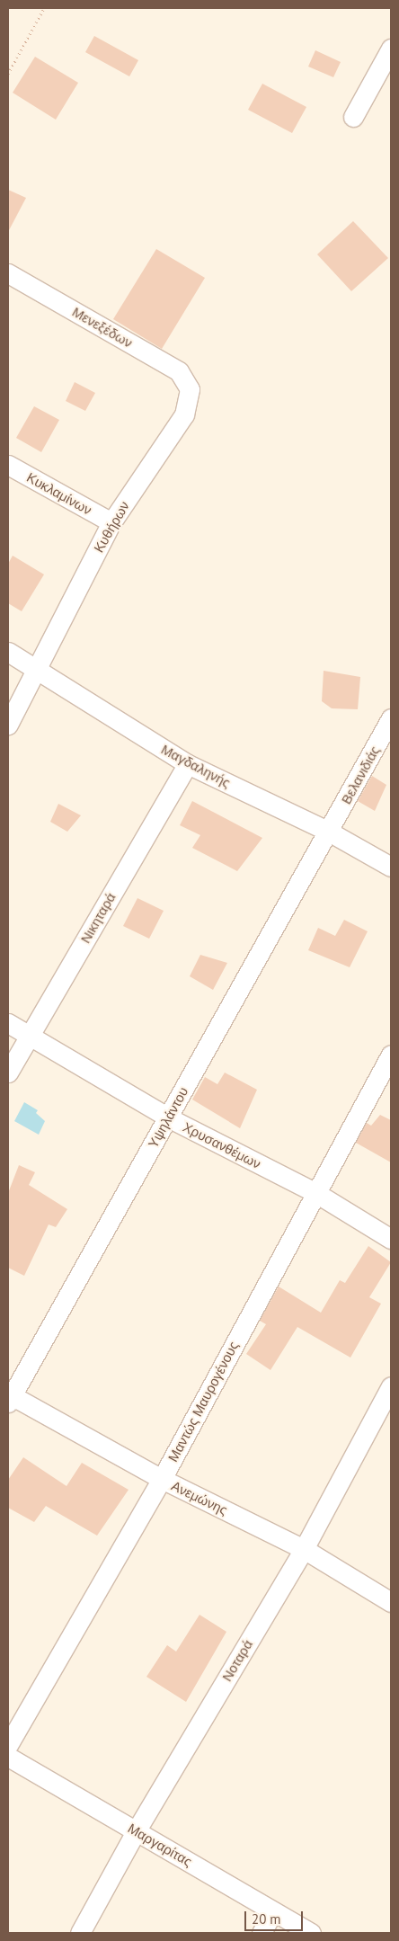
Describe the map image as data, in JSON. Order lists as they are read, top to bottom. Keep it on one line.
{"streets":{"street":["Μενεξέδων","Κυκλαμίνων","Κυθήρων","Μαγδαληνής","Βελανιδιάς","Νικηταρά","Υψηλάντου","Χρυσανθέμων","Μαντώς Μαυρογένους","Ανεμώνης","Νοταρά","Μαργαρίτας"]},"crossings":[["Μενεξέδων","Κυθήρων"],["Κυκλαμίνων","Κυθήρων"],["Κυθήρων","Μαγδαληνής"],["Μαγδαληνής","Βελανιδιάς"],["Μαγδαληνής","Νικηταρά"],["Μαγδαληνής","Υψηλάντου"],["Βελανιδιάς","Υψηλάντου"],["Νικηταρά","Χρυσανθέμων"],["Υψηλάντου","Χρυσανθέμων"],["Υψηλάντου","Ανεμώνης"],["Χρυσανθέμων","Μαντώς Μαυρογένους"],["Μαντώς Μαυρογένους","Ανεμώνης"],["Ανεμώνης","Νοταρά"],["Νοταρά","Μαργαρίτας"]],"scale_bar":"20 m"}
